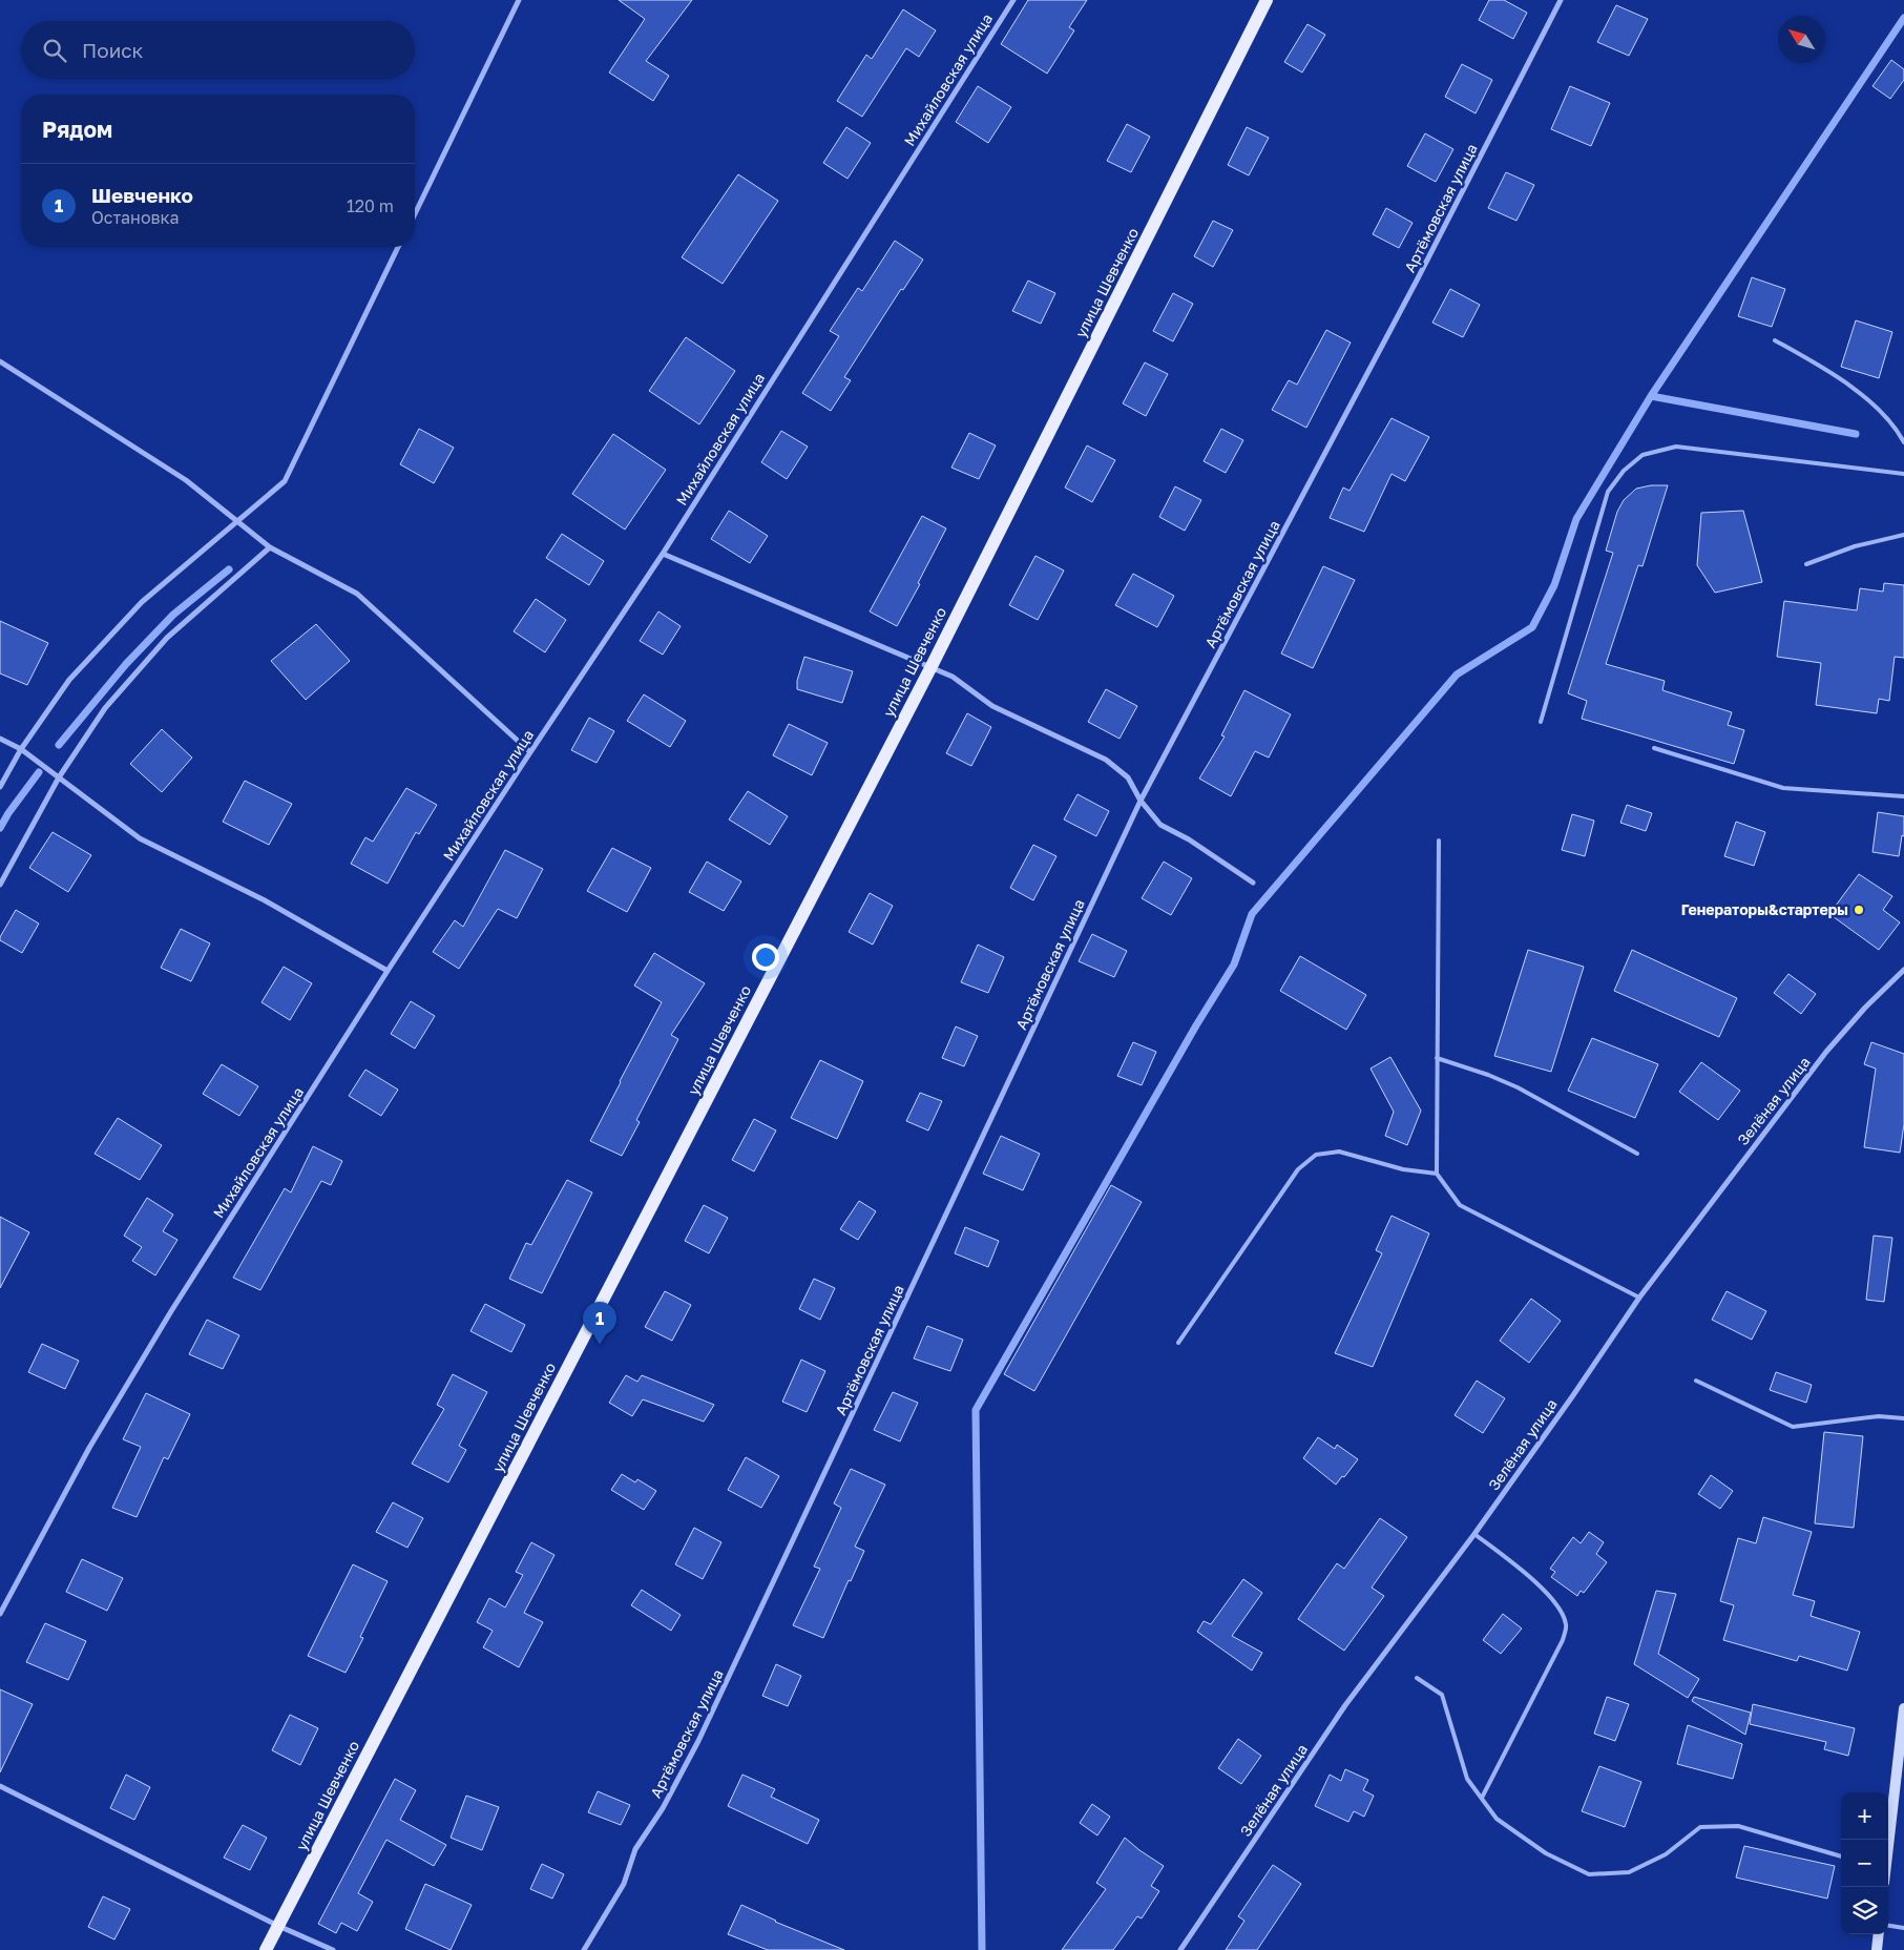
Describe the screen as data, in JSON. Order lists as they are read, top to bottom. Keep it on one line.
{"streets":{"main road":["улица Шевченко"],"street":["Михайловская улица","Артёмовская улица","Зелёная улица"]},"places":["Генераторы&стартеры"],"north":"top left","page":{"search":"Поиск","heading":"Рядом","list":[{"mark":"1","name":"Шевченко","note":"Остановка","value":"120 m"}],"pins":"1","map_buttons":["+","−"]}}
